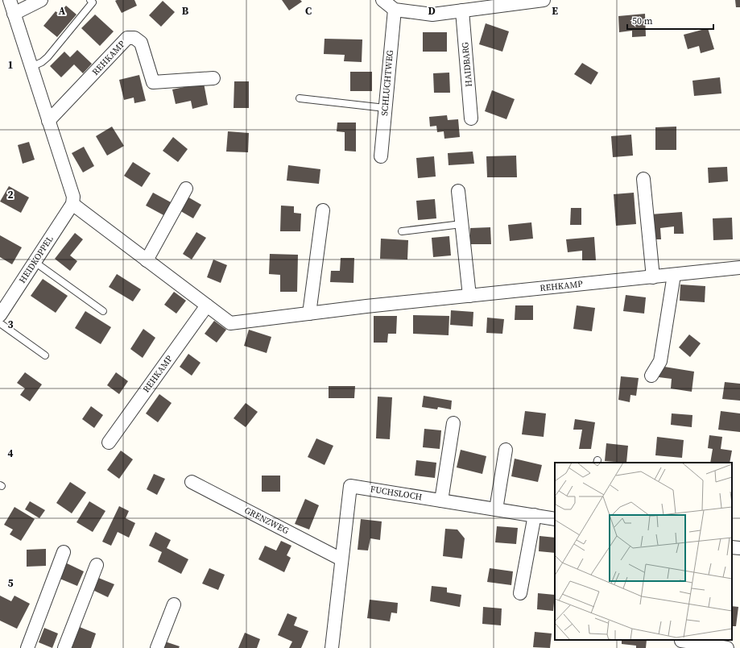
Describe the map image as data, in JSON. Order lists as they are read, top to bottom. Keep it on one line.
{"streets":{"street":["REHKAMP","HAIDBARG","SCHLUCHTWEG","HEIDKOPPEL","FUCHSLOCH","GRENZWEG"]},"crossings":[["REHKAMP","HEIDKOPPEL"],["FUCHSLOCH","GRENZWEG"]],"scale_bar":"50 m","grid":{"columns":["A","B","C","D","E"],"rows":["1","2","3","4","5"]}}
